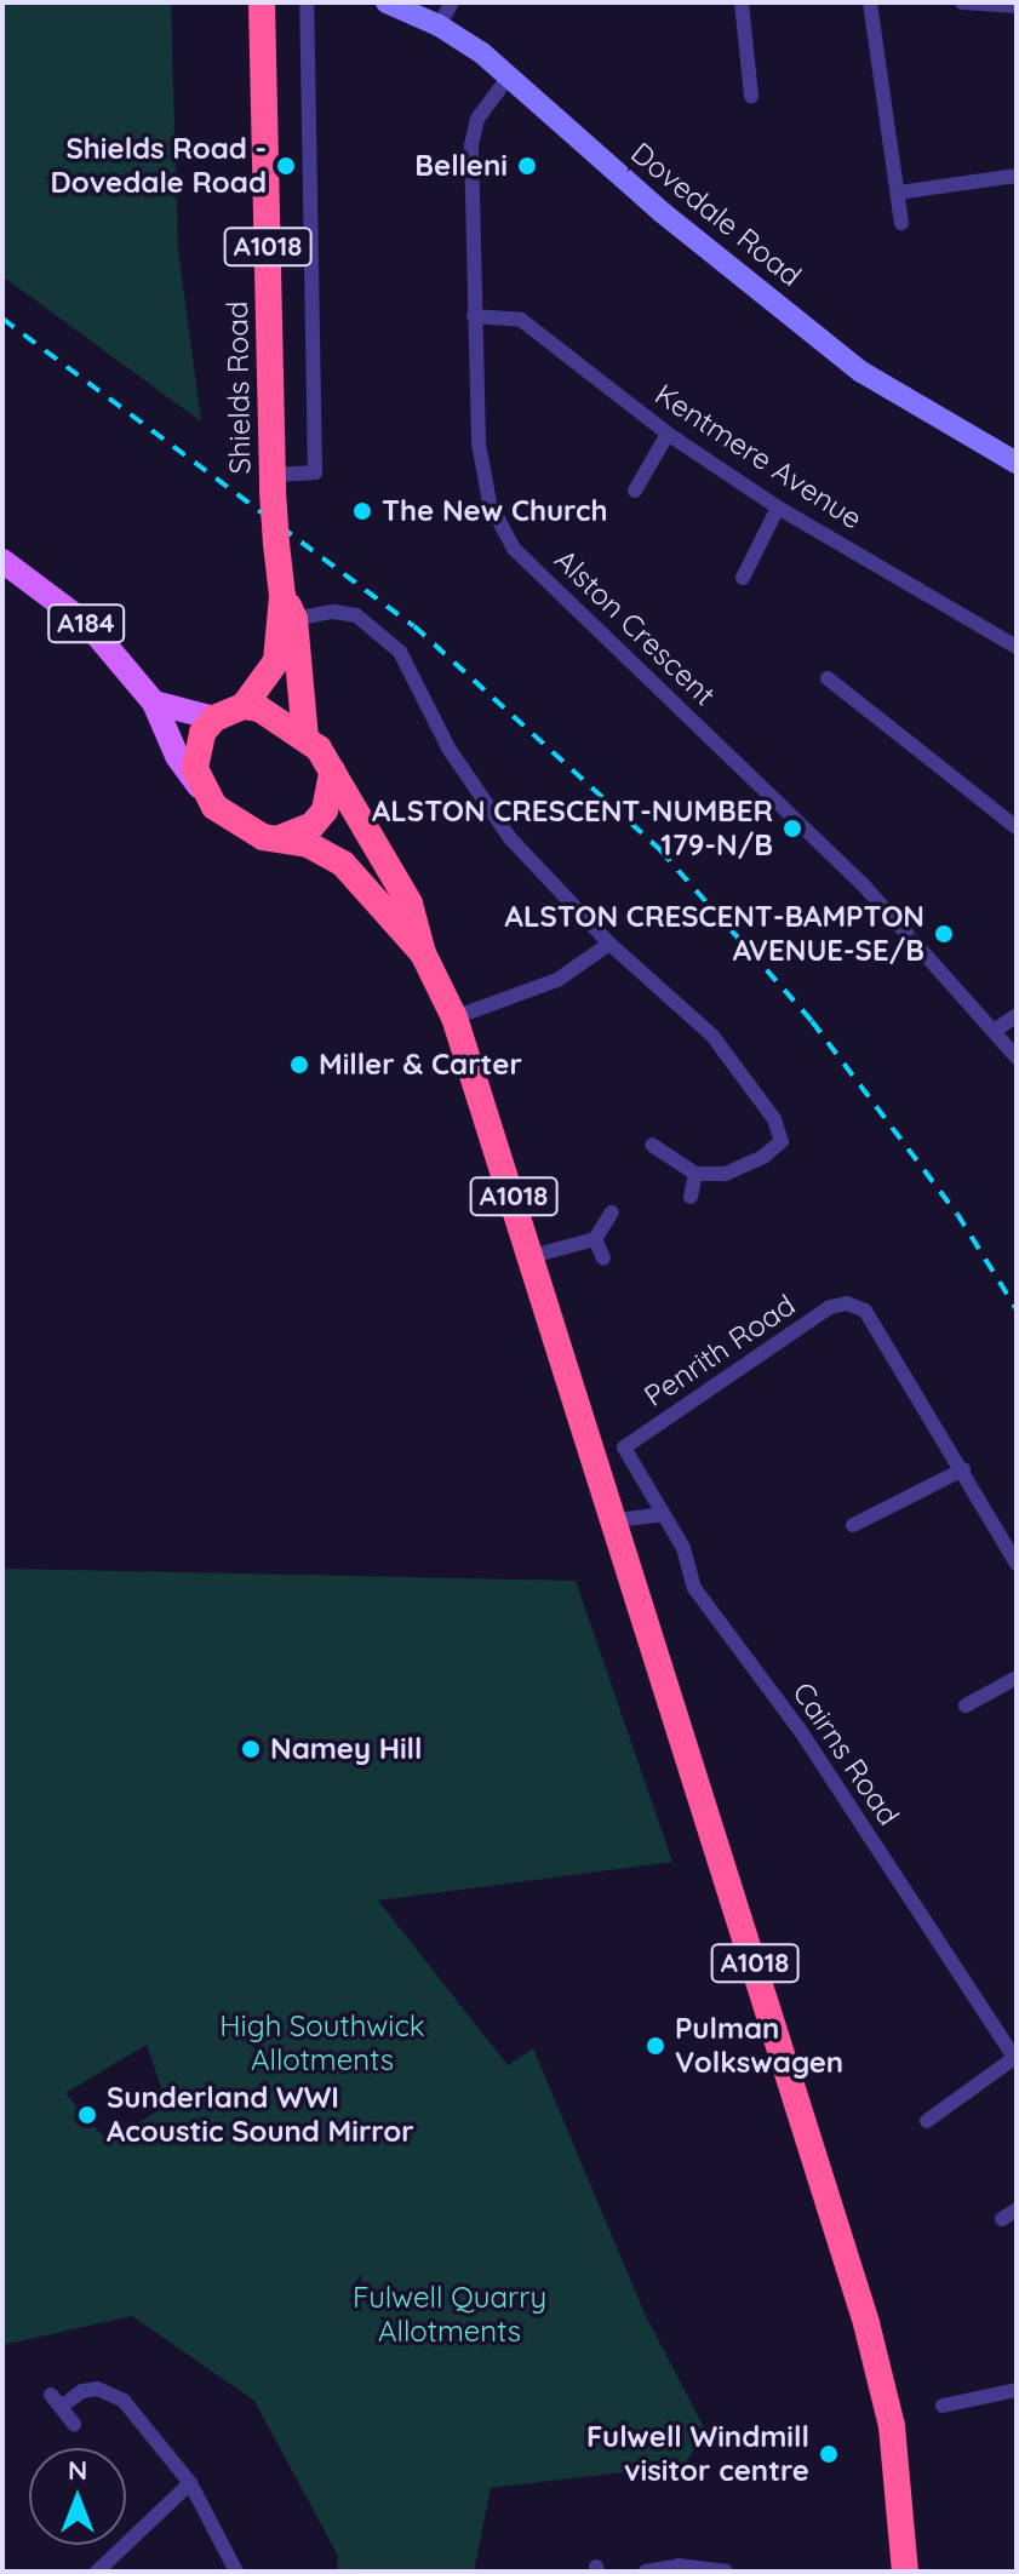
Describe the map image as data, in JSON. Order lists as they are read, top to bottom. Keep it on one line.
{"streets":{"highway":["A1018","Shields Road"],"main road":["A184"],"street":["Dovedale Road","Kentmere Avenue","Alston Crescent","Penrith Road","Cairns Road"]},"crossings":[["Dovedale Road","Alston Crescent"],["A1018","Shields Road"],["A1018","A184"],["Kentmere Avenue","Alston Crescent"],["Penrith Road","Cairns Road"]],"parks":["High Southwick Allotments","Fulwell Quarry Allotments"],"places":["Shields Road - Dovedale Road","Belleni","The New Church","ALSTON CRESCENT-NUMBER 179-N/B","ALSTON CRESCENT-BAMPTON AVENUE-SE/B","Miller & Carter","Namey Hill","Pulman Volkswagen","Sunderland WWI Acoustic Sound Mirror","Fulwell Windmill visitor centre"],"north":"top"}
